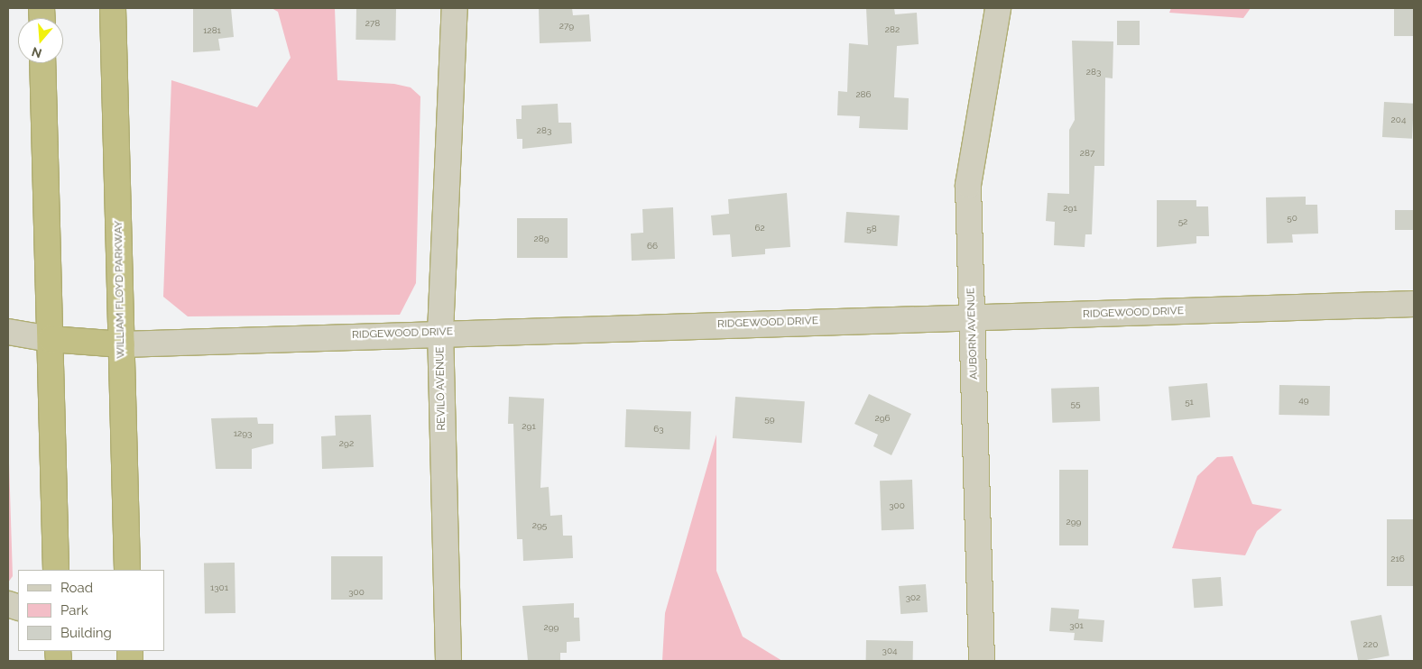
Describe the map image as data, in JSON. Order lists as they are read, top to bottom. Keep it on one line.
{"streets":{"highway":["WILLIAM FLOYD PARKWAY"],"street":["RIDGEWOOD DRIVE","AUBORN AVENUE","REVILO AVENUE"]},"crossings":[["WILLIAM FLOYD PARKWAY","RIDGEWOOD DRIVE"],["RIDGEWOOD DRIVE","AUBORN AVENUE"],["RIDGEWOOD DRIVE","REVILO AVENUE"]],"house_numbers":["278","279","282","1281","283","286","204","283","287","291","50","52","62","58","289","66","49","51","55","296","59","291","63","1293","292","300","299","295","216","1301","300","302","301","299","220","304"],"legend":["Road","Park","Building"],"north":"bottom"}
